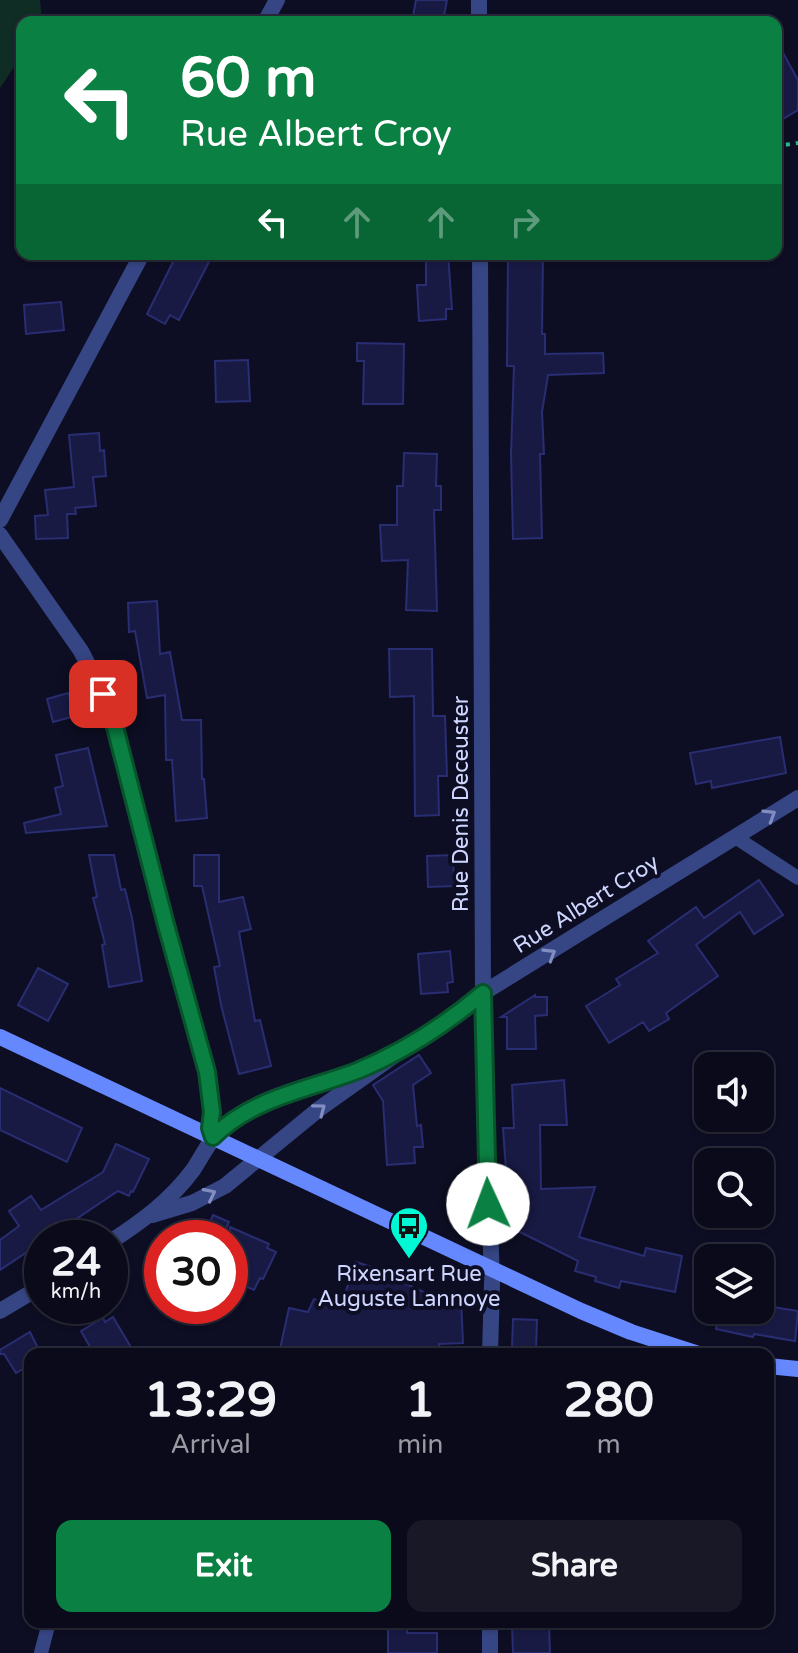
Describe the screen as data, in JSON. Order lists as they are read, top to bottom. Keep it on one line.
{"streets":{"street":["Rue Denis Deceuster","Rue Albert Croy"]},"crossings":[["Rue Denis Deceuster","Rue Albert Croy"]],"places":{"bus stop":["Rixensart Rue Auguste Lannoye"]},"page":{"turn":["60 m","Rue Albert Croy"],"speed":"24 km/h","limit":"30","eta":["13:29","Arrival","1","min","280","m"],"buttons":["Exit","Share"]}}
